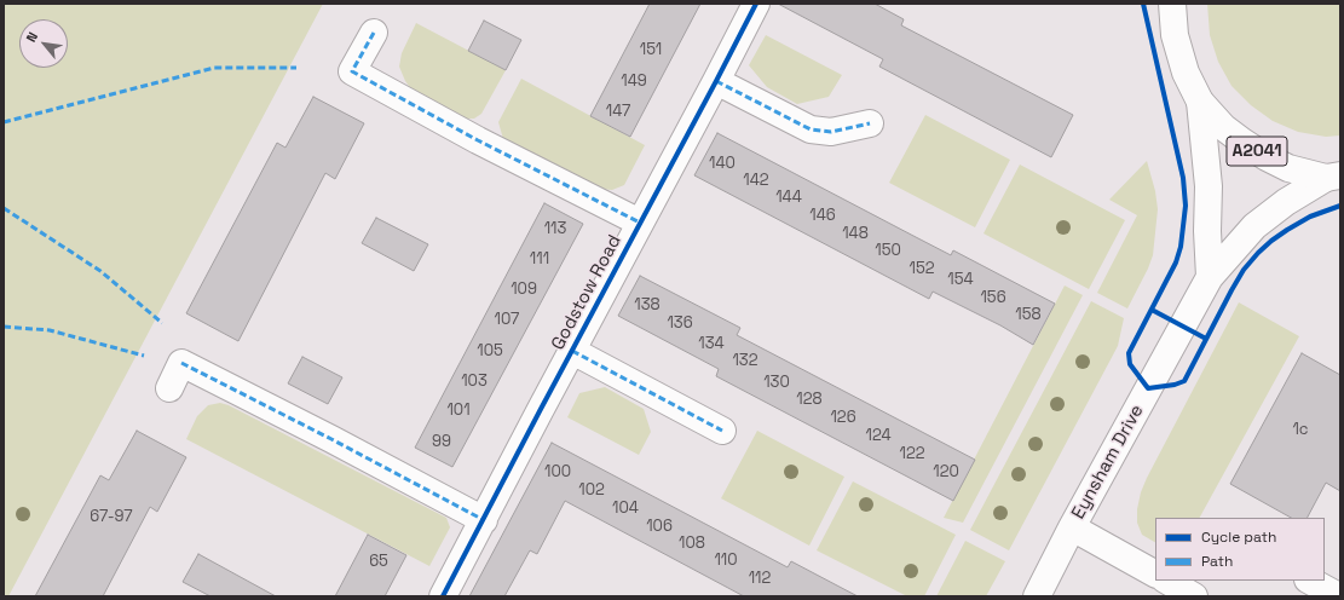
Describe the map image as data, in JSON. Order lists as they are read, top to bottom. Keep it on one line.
{"streets":{"street":["A2041","Godstow Road","Eynsham Drive"]},"crossings":[["A2041","Eynsham Drive"]],"house_numbers":["151","149","147","140","142","144","146","113","148","150","111","152","154","109","156","138","158","107","136","134","105","132","103","130","128","101","126","1c","124","99","122","100","120","102","104","67-97","106","108","110","65","112"],"legend":["Cycle path","Path"],"north":"top left"}
